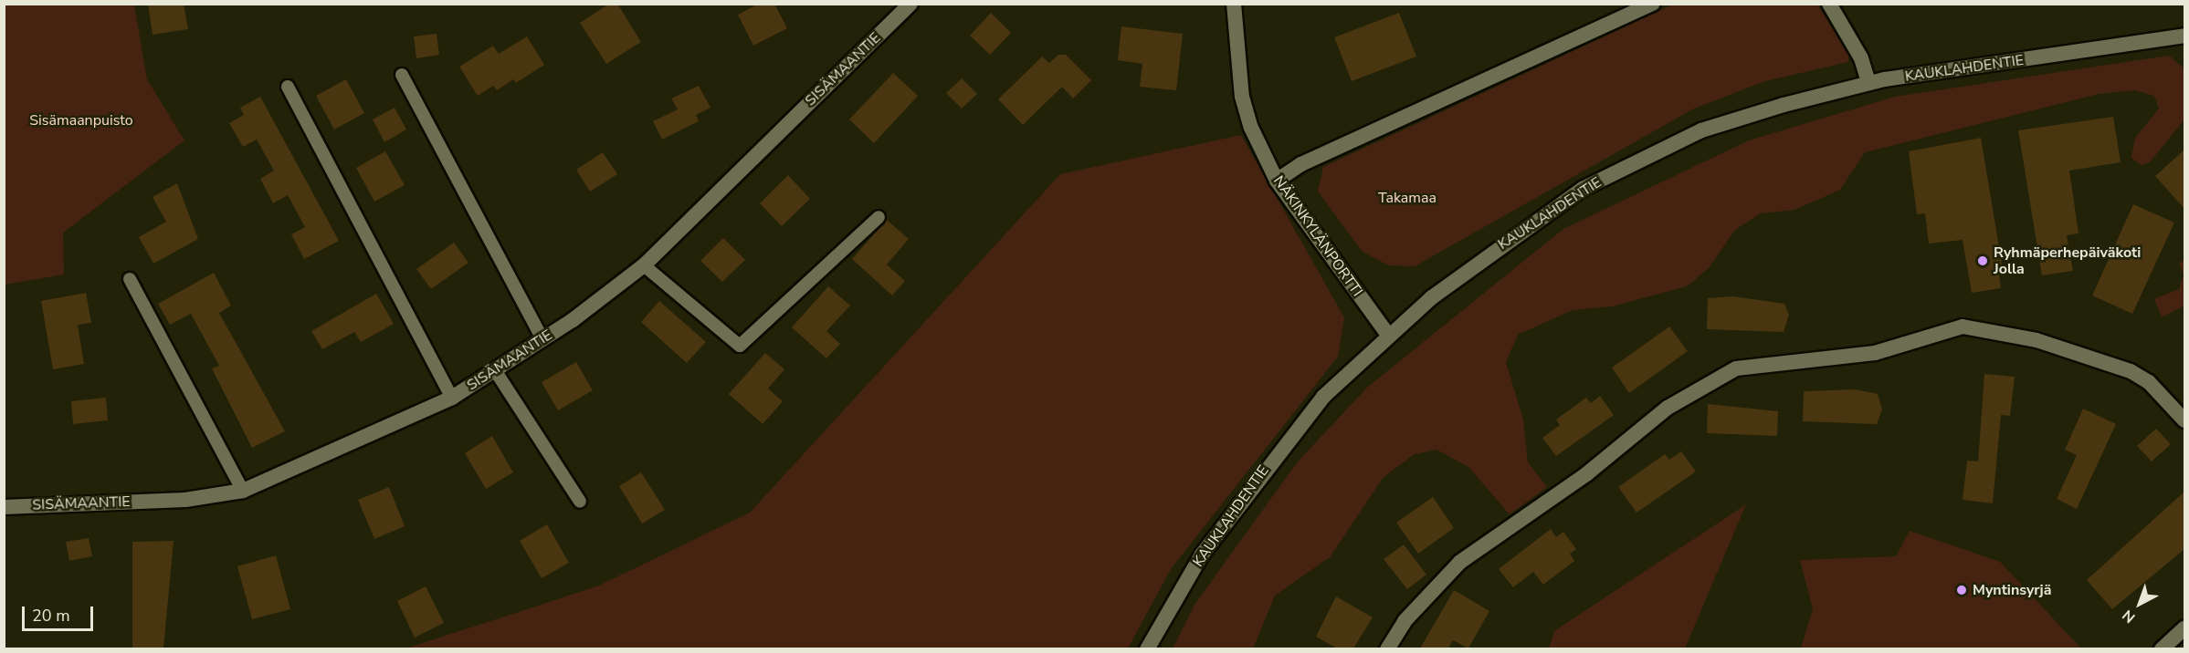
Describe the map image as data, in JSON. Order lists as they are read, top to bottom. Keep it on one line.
{"streets":{"street":["KAUKLAHDENTIE","SISÄMAANTIE","NÄKINKYLÄNPORTTI"]},"crossings":[["KAUKLAHDENTIE","NÄKINKYLÄNPORTTI"]],"parks":["Sisämaanpuisto","Takamaa"],"places":["Ryhmäperhepäiväkoti Jolla","Myntinsyrjä"],"scale_bar":"20 m","north":"bottom left"}
